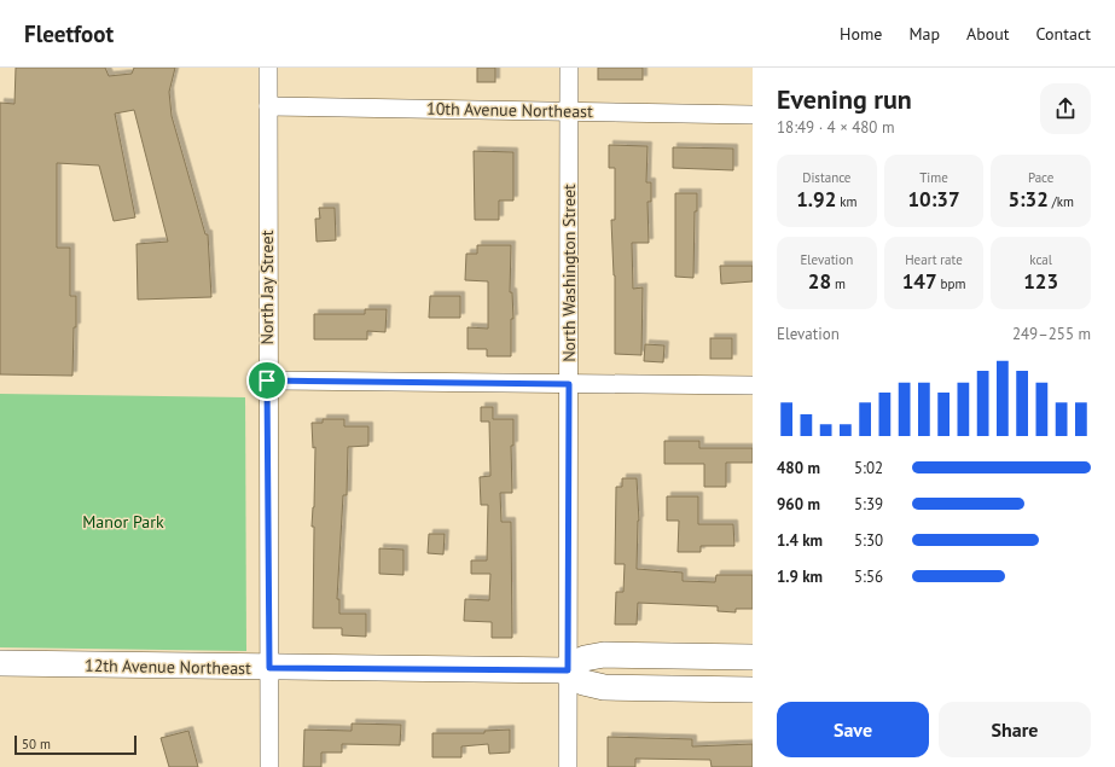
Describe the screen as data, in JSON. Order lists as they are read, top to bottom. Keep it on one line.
{"streets":{"street":["10th Avenue Northeast","North Washington Street","North Jay Street","12th Avenue Northeast"]},"crossings":[["10th Avenue Northeast","North Washington Street"],["10th Avenue Northeast","North Jay Street"],["North Washington Street","12th Avenue Northeast"],["North Jay Street","12th Avenue Northeast"]],"parks":["Manor Park"],"scale_bar":"50 m","page":{"header":"Fleetfoot","nav":["Home","Map","About","Contact"],"heading":["Evening run","18:49 · 4 × 480 m"],"stats":[["Distance","1.92 km"],["Time","10:37"],["Pace","5:32 /km"],["Elevation","28 m"],["Heart rate","147 bpm"],["kcal","123"]],"chart":["Elevation","249–255 m"],"list":[{"name":"480 m","note":"5:02"},{"name":"960 m","note":"5:39"},{"name":"1.4 km","note":"5:30"},{"name":"1.9 km","note":"5:56"}],"buttons":["Save","Share"],"scale":"50 m"}}
